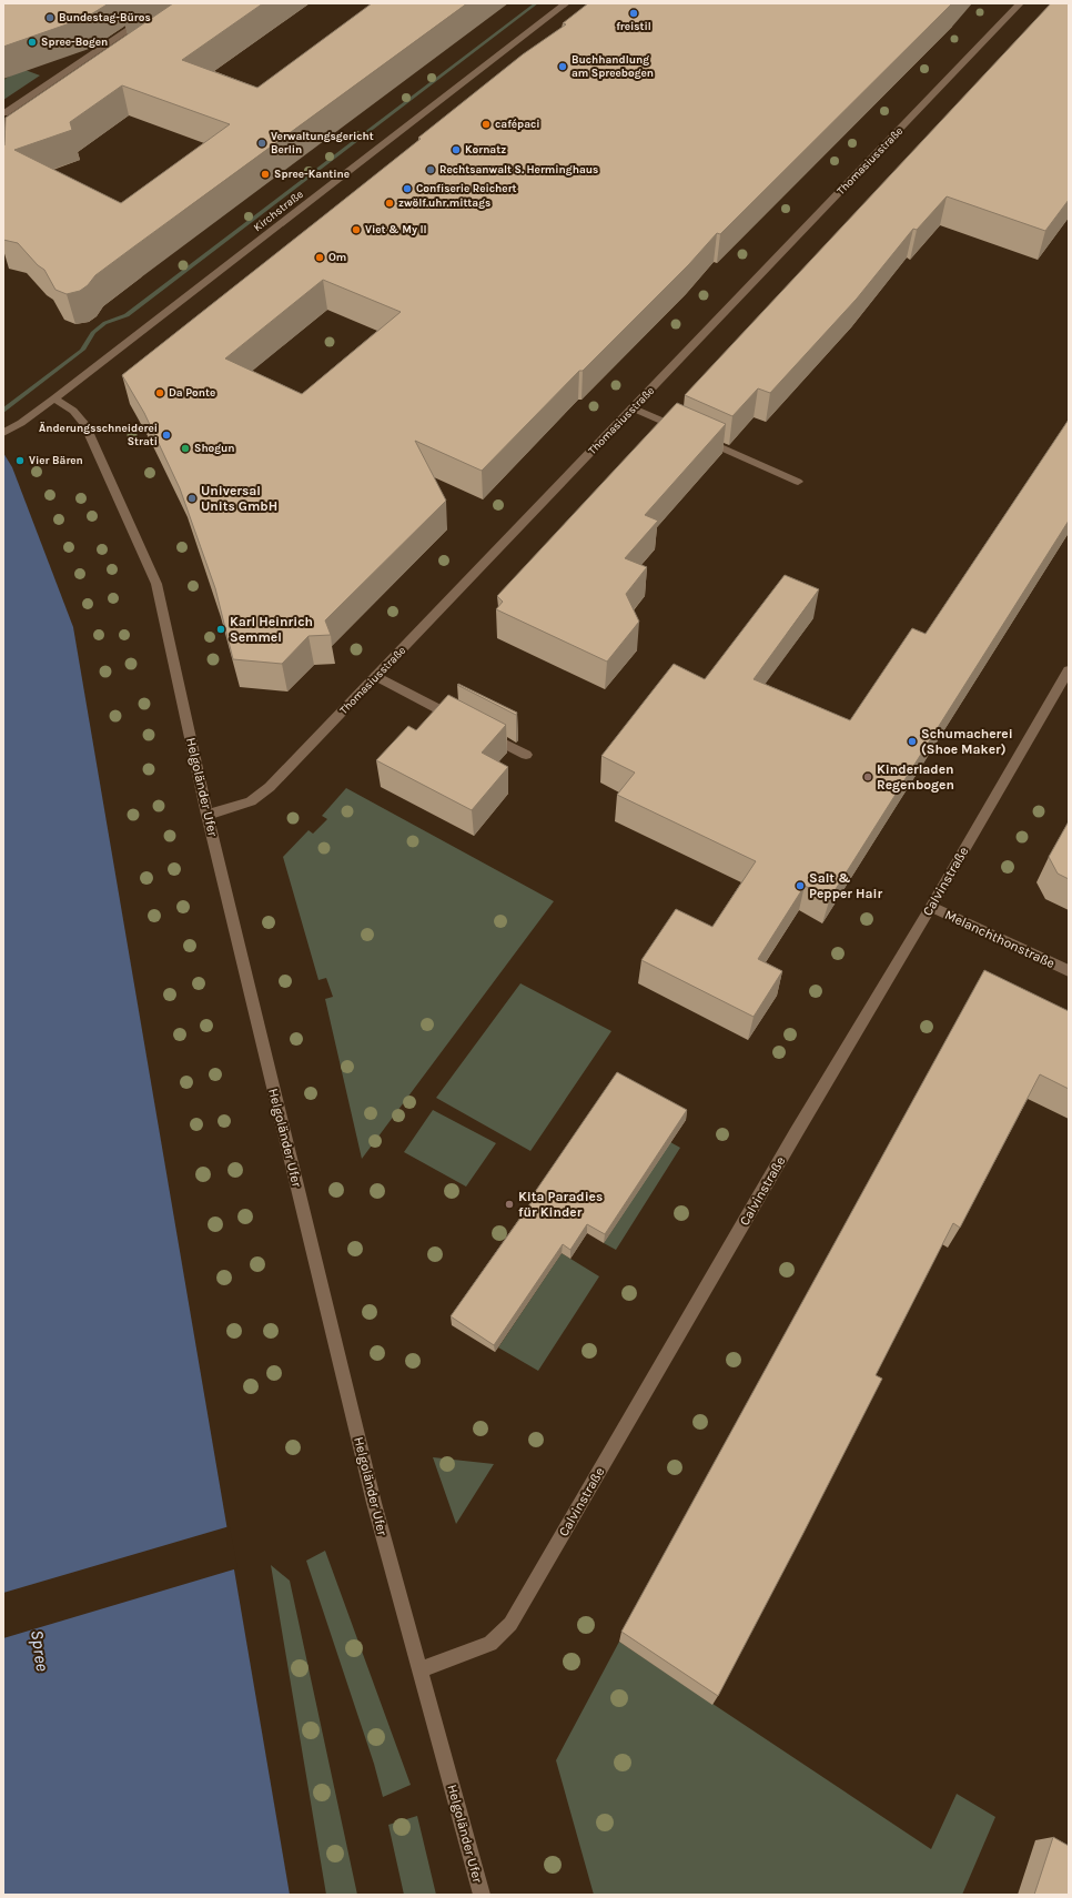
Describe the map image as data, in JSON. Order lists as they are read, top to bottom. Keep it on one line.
{"streets":{"street":["Thomasiusstraße","Kirchstraße","Helgoländer Ufer","Calvinstraße","Melanchthonstraße"]},"crossings":[["Thomasiusstraße","Helgoländer Ufer"],["Kirchstraße","Helgoländer Ufer"],["Helgoländer Ufer","Calvinstraße"],["Calvinstraße","Melanchthonstraße"]],"water":["Spree"],"places":["freistil","Bundestag-Büros","Spree-Bogen","Buchhandlung am Spreebogen","cafépaci","Verwaltungsgericht Berlin","Kornatz","Rechtsanwalt S. Herminghaus","Spree-Kantine","Confiserie Reichert","zwölf.uhr.mittags","Viet & My II","Om","Da Ponte","Änderungsschneiderei Strati","Shogun","Vier Bären","Universal Units GmbH","Karl Heinrich Semmel","Schumacherei (Shoe Maker)","Kinderladen Regenbogen","Salt & Pepper Hair","Kita Paradies für Kinder"]}
